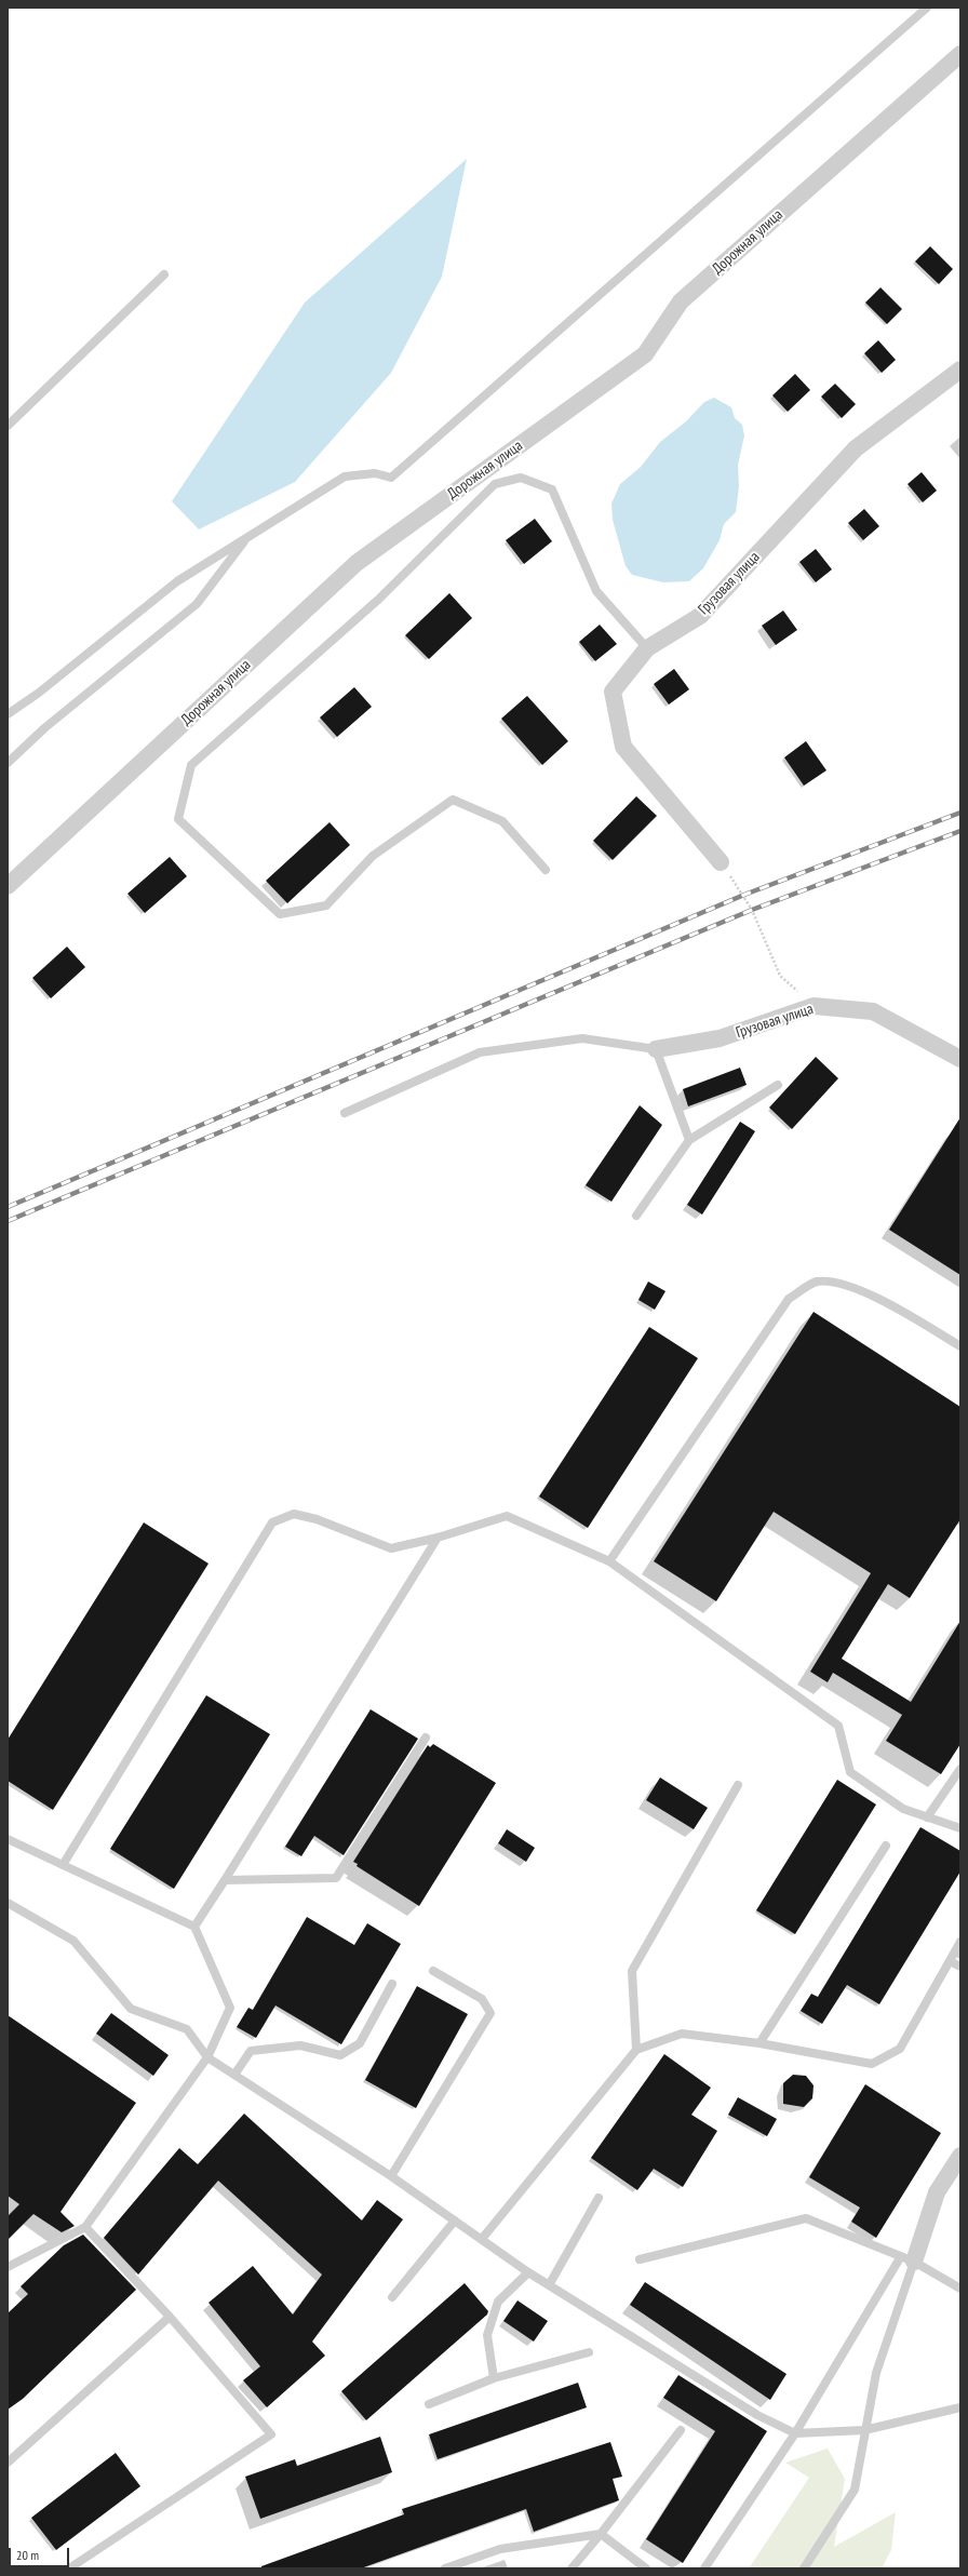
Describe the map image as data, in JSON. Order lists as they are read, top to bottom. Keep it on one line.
{"streets":{"street":["Дорожная улица","Грузовая улица"]},"scale_bar":"20 m"}
